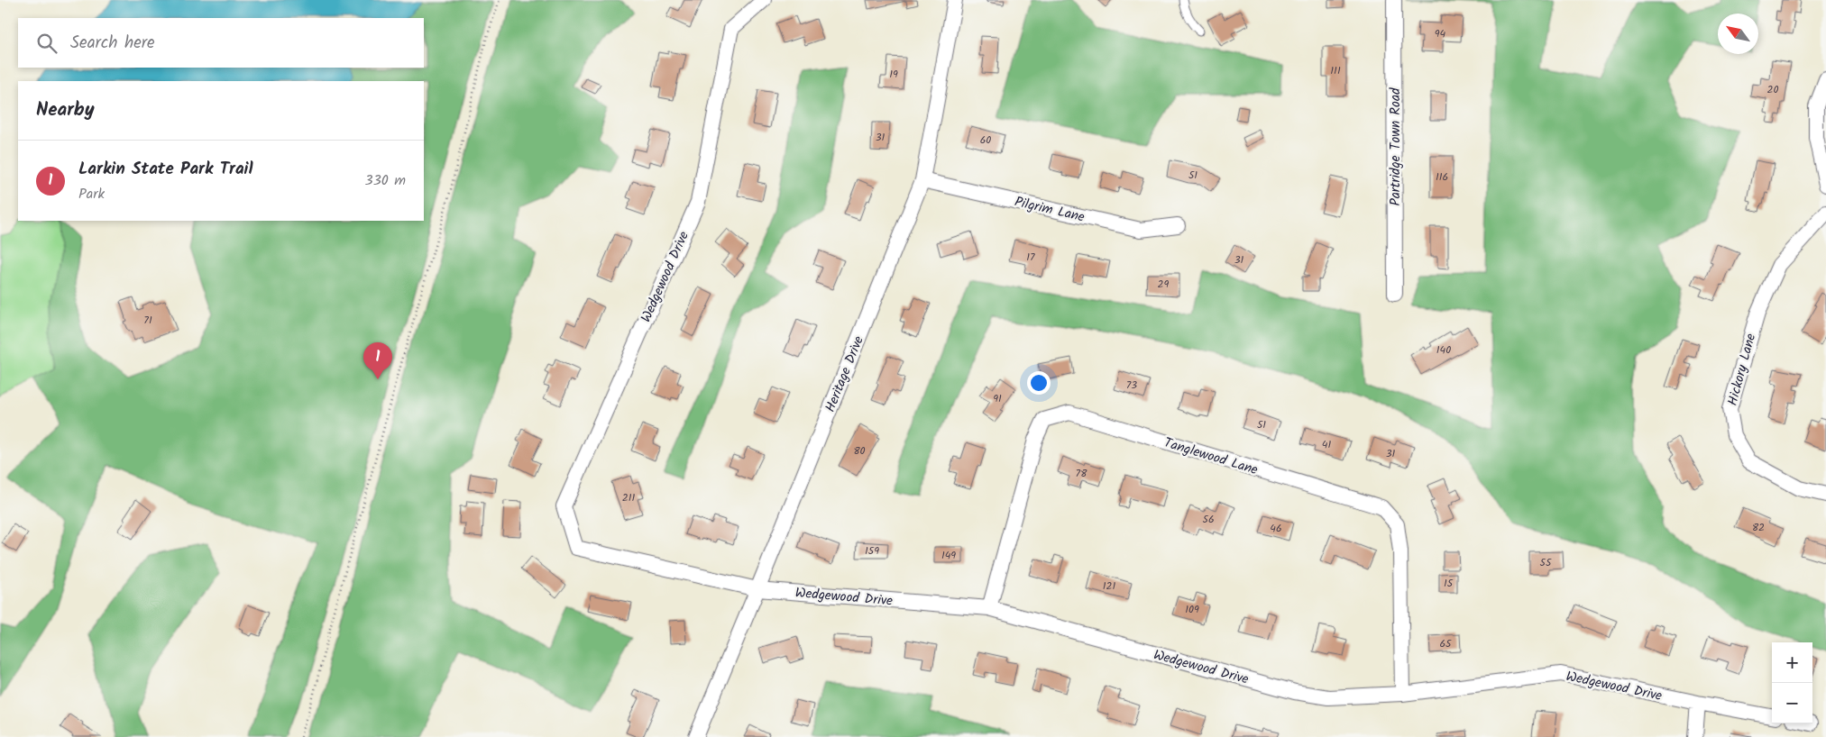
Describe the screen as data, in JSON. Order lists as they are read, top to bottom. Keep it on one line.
{"streets":{"street":["Partridge Town Road","Pilgrim Lane","Wedgewood Drive","Hickory Lane","Heritage Drive","Tanglewood Lane"]},"crossings":[["Pilgrim Lane","Heritage Drive"],["Wedgewood Drive","Heritage Drive"],["Wedgewood Drive","Tanglewood Lane"]],"house_numbers":["94","111","19","20","31","60","51","116","17","31","29","71","140","73","91","51","41","80","31","78","211","56","82","46","159","149","55","15","121","109","65"],"north":"top left","page":{"search":"Search here","heading":"Nearby","list":[{"mark":"1","name":"Larkin State Park Trail","note":"Park","value":"330 m"}],"pins":"1","map_buttons":["+","−"]}}
